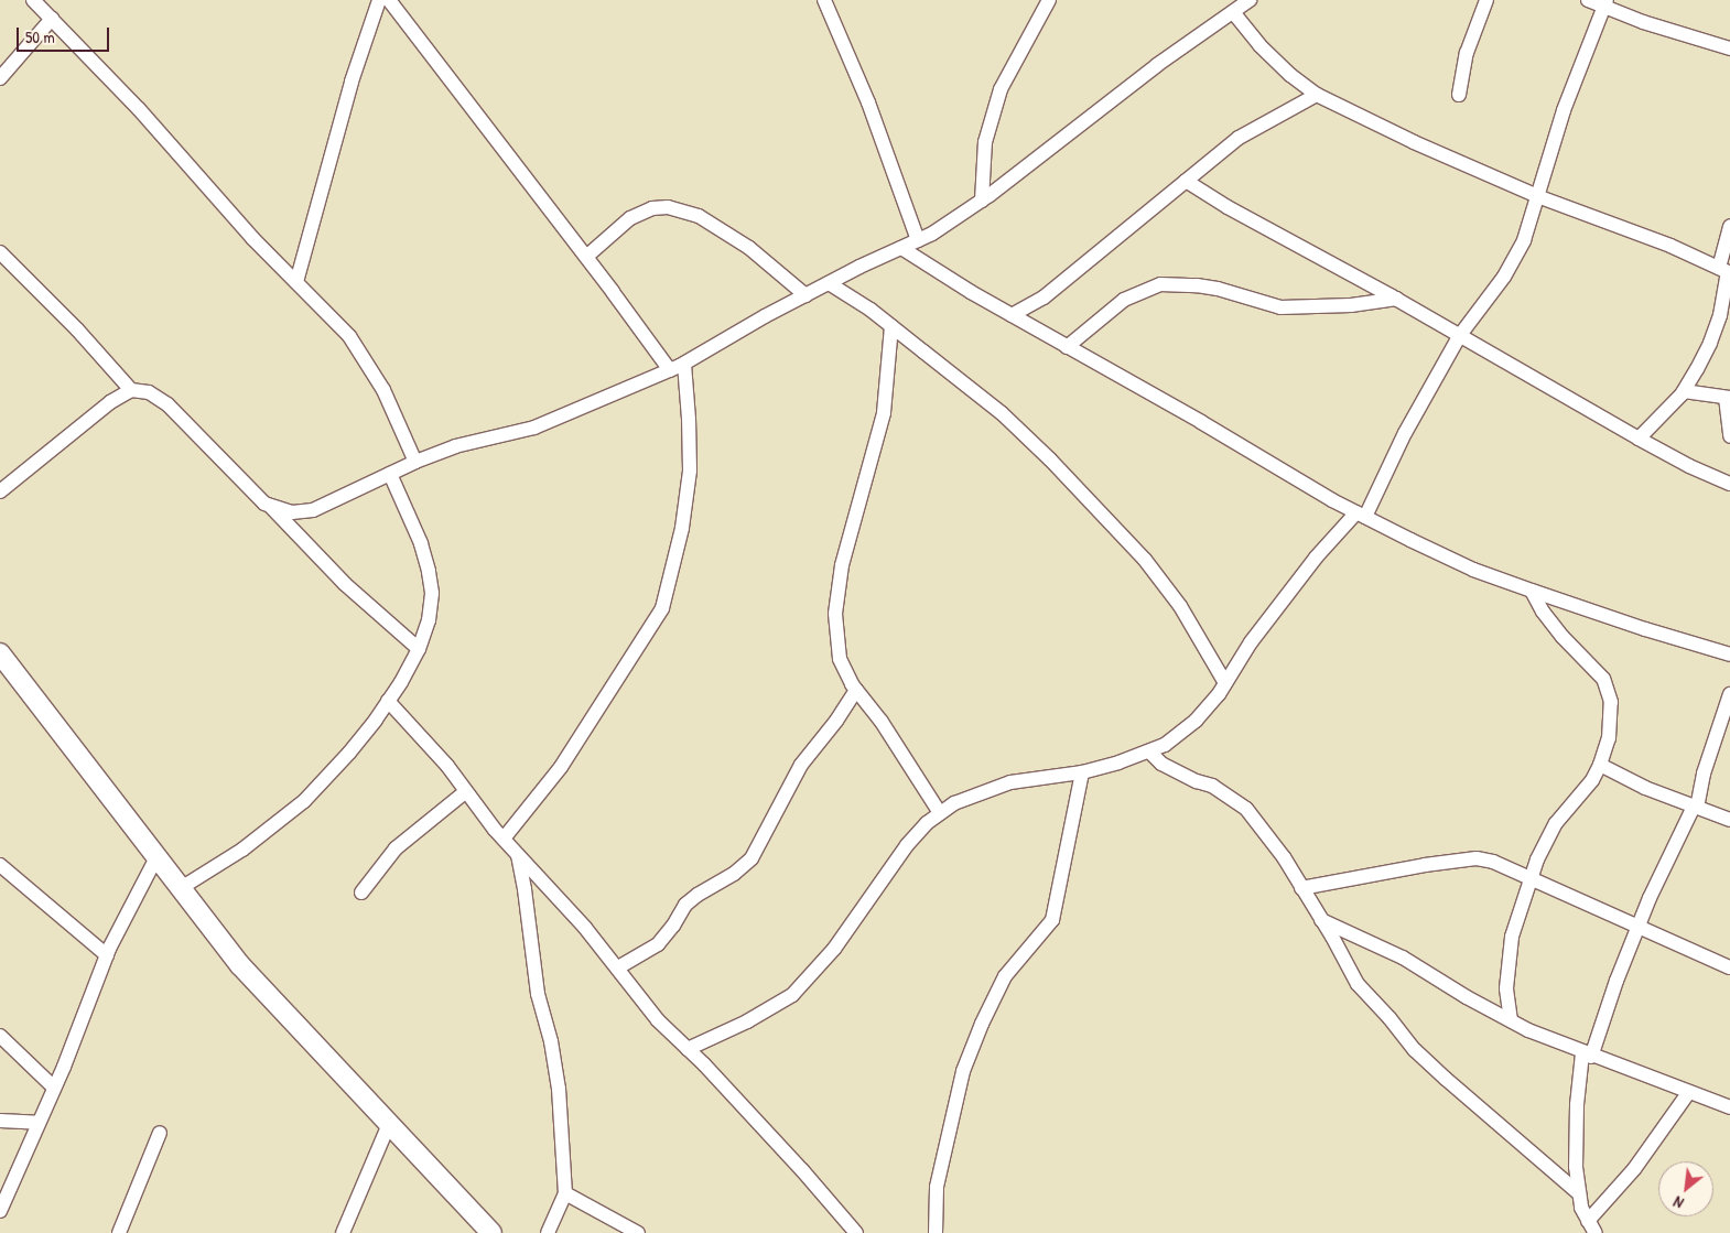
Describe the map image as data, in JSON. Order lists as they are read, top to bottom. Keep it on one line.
{"scale_bar":"50 m","north":"bottom left"}
